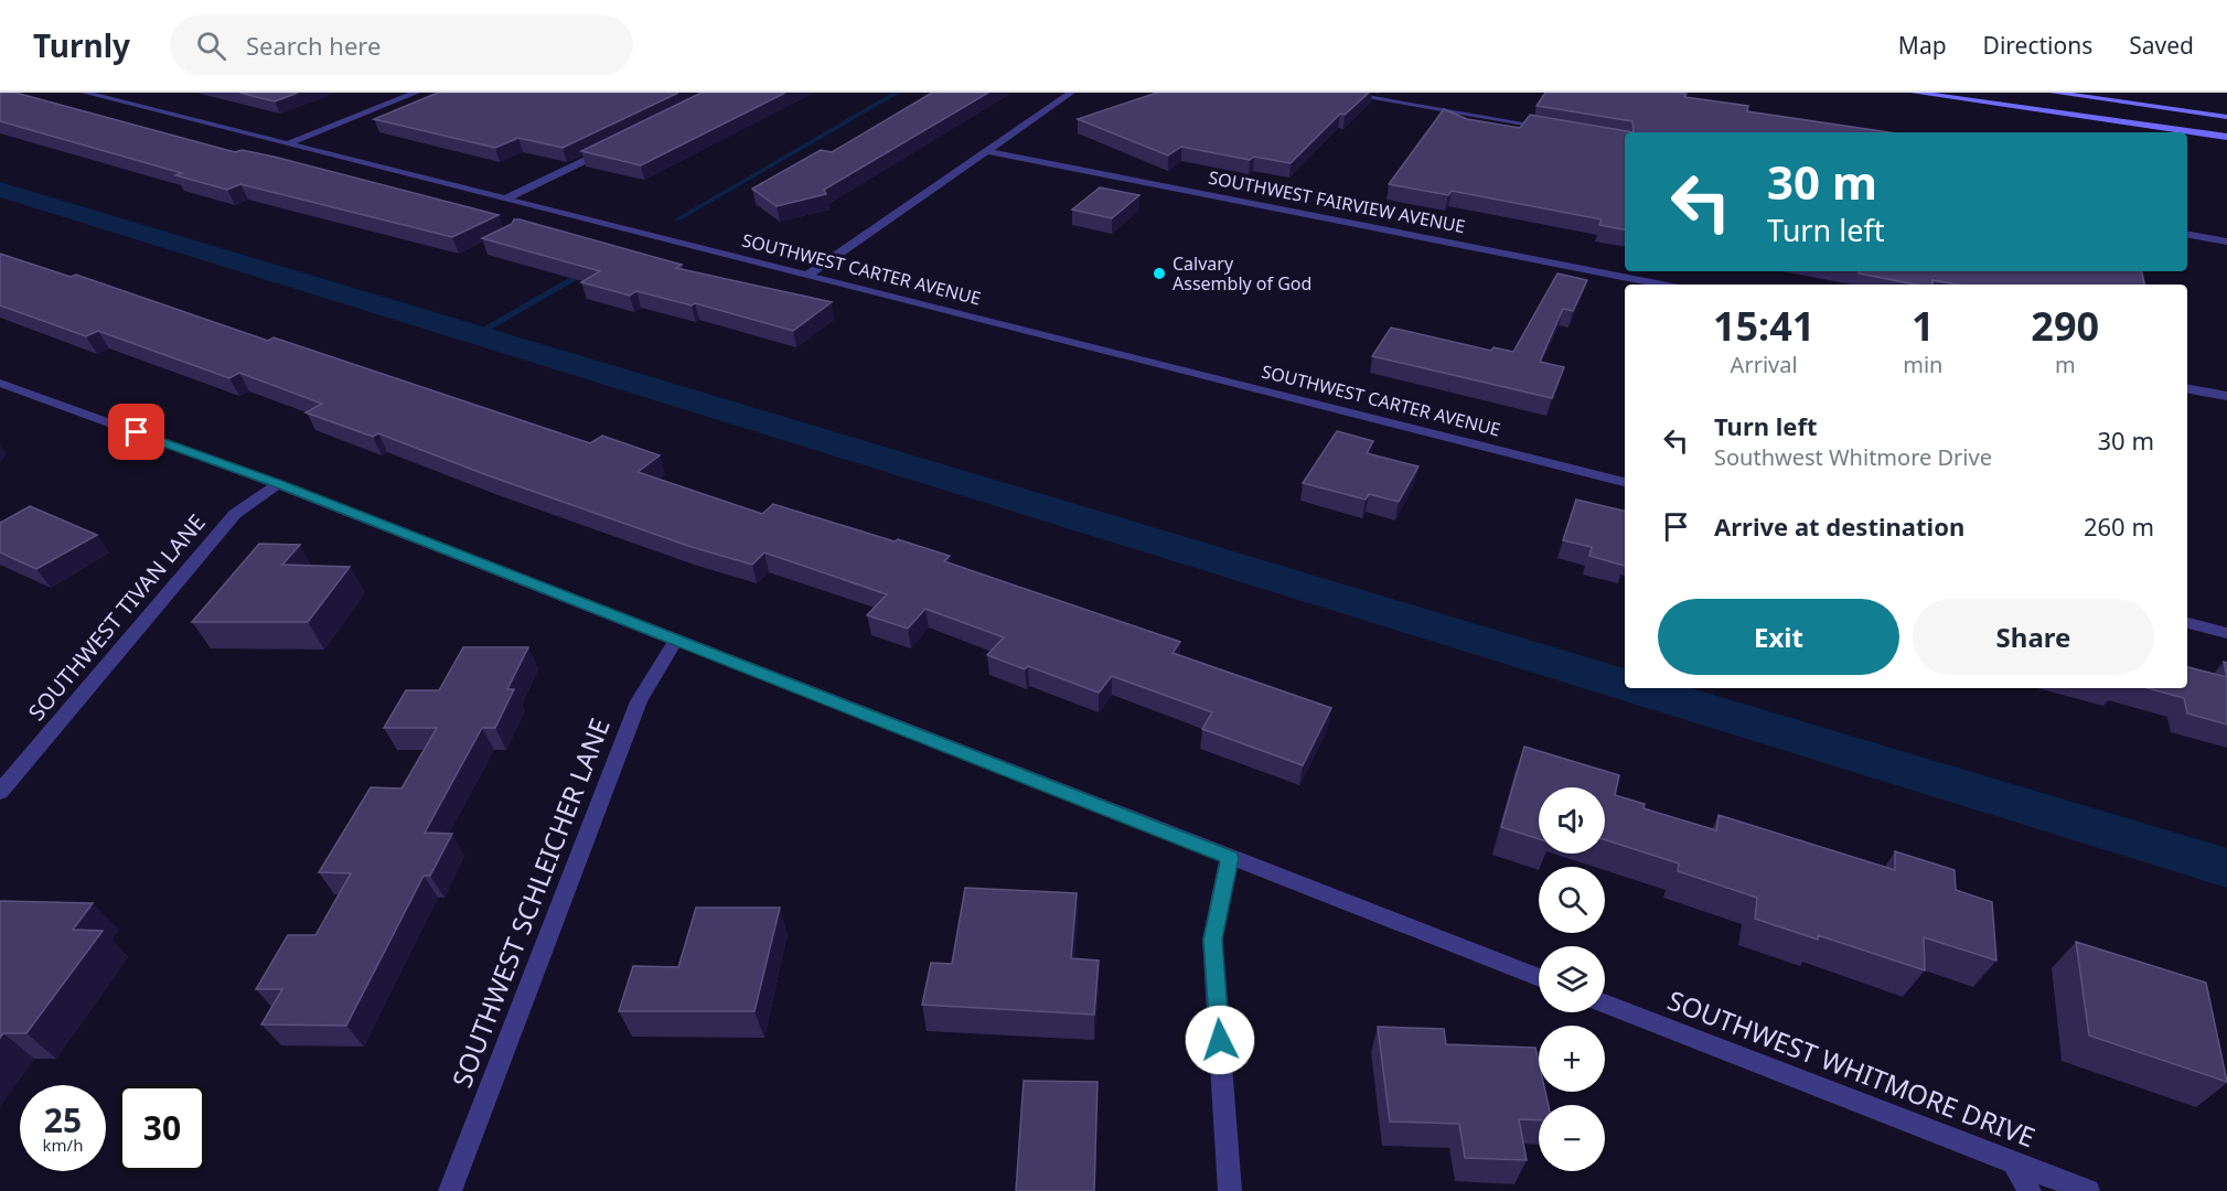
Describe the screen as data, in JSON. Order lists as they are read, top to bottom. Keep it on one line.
{"streets":{"street":["SOUTHWEST FAIRVIEW AVENUE","SOUTHWEST CARTER AVENUE","SOUTHWEST TIVAN LANE","SOUTHWEST SCHLEICHER LANE","SOUTHWEST WHITMORE DRIVE"]},"places":["Calvary Assembly of God"],"page":{"header":"Turnly","search":"Search here","nav":["Map","Directions","Saved"],"turn":["30 m","Turn left"],"eta":["15:41","Arrival","1","min","290","m"],"list":[{"name":"Turn left","note":"Southwest Whitmore Drive","value":"30 m"},{"name":"Arrive at destination","value":"260 m"}],"buttons":["Exit","Share"],"map_buttons":["+","−"],"speed":"25 km/h","limit":"30"}}
